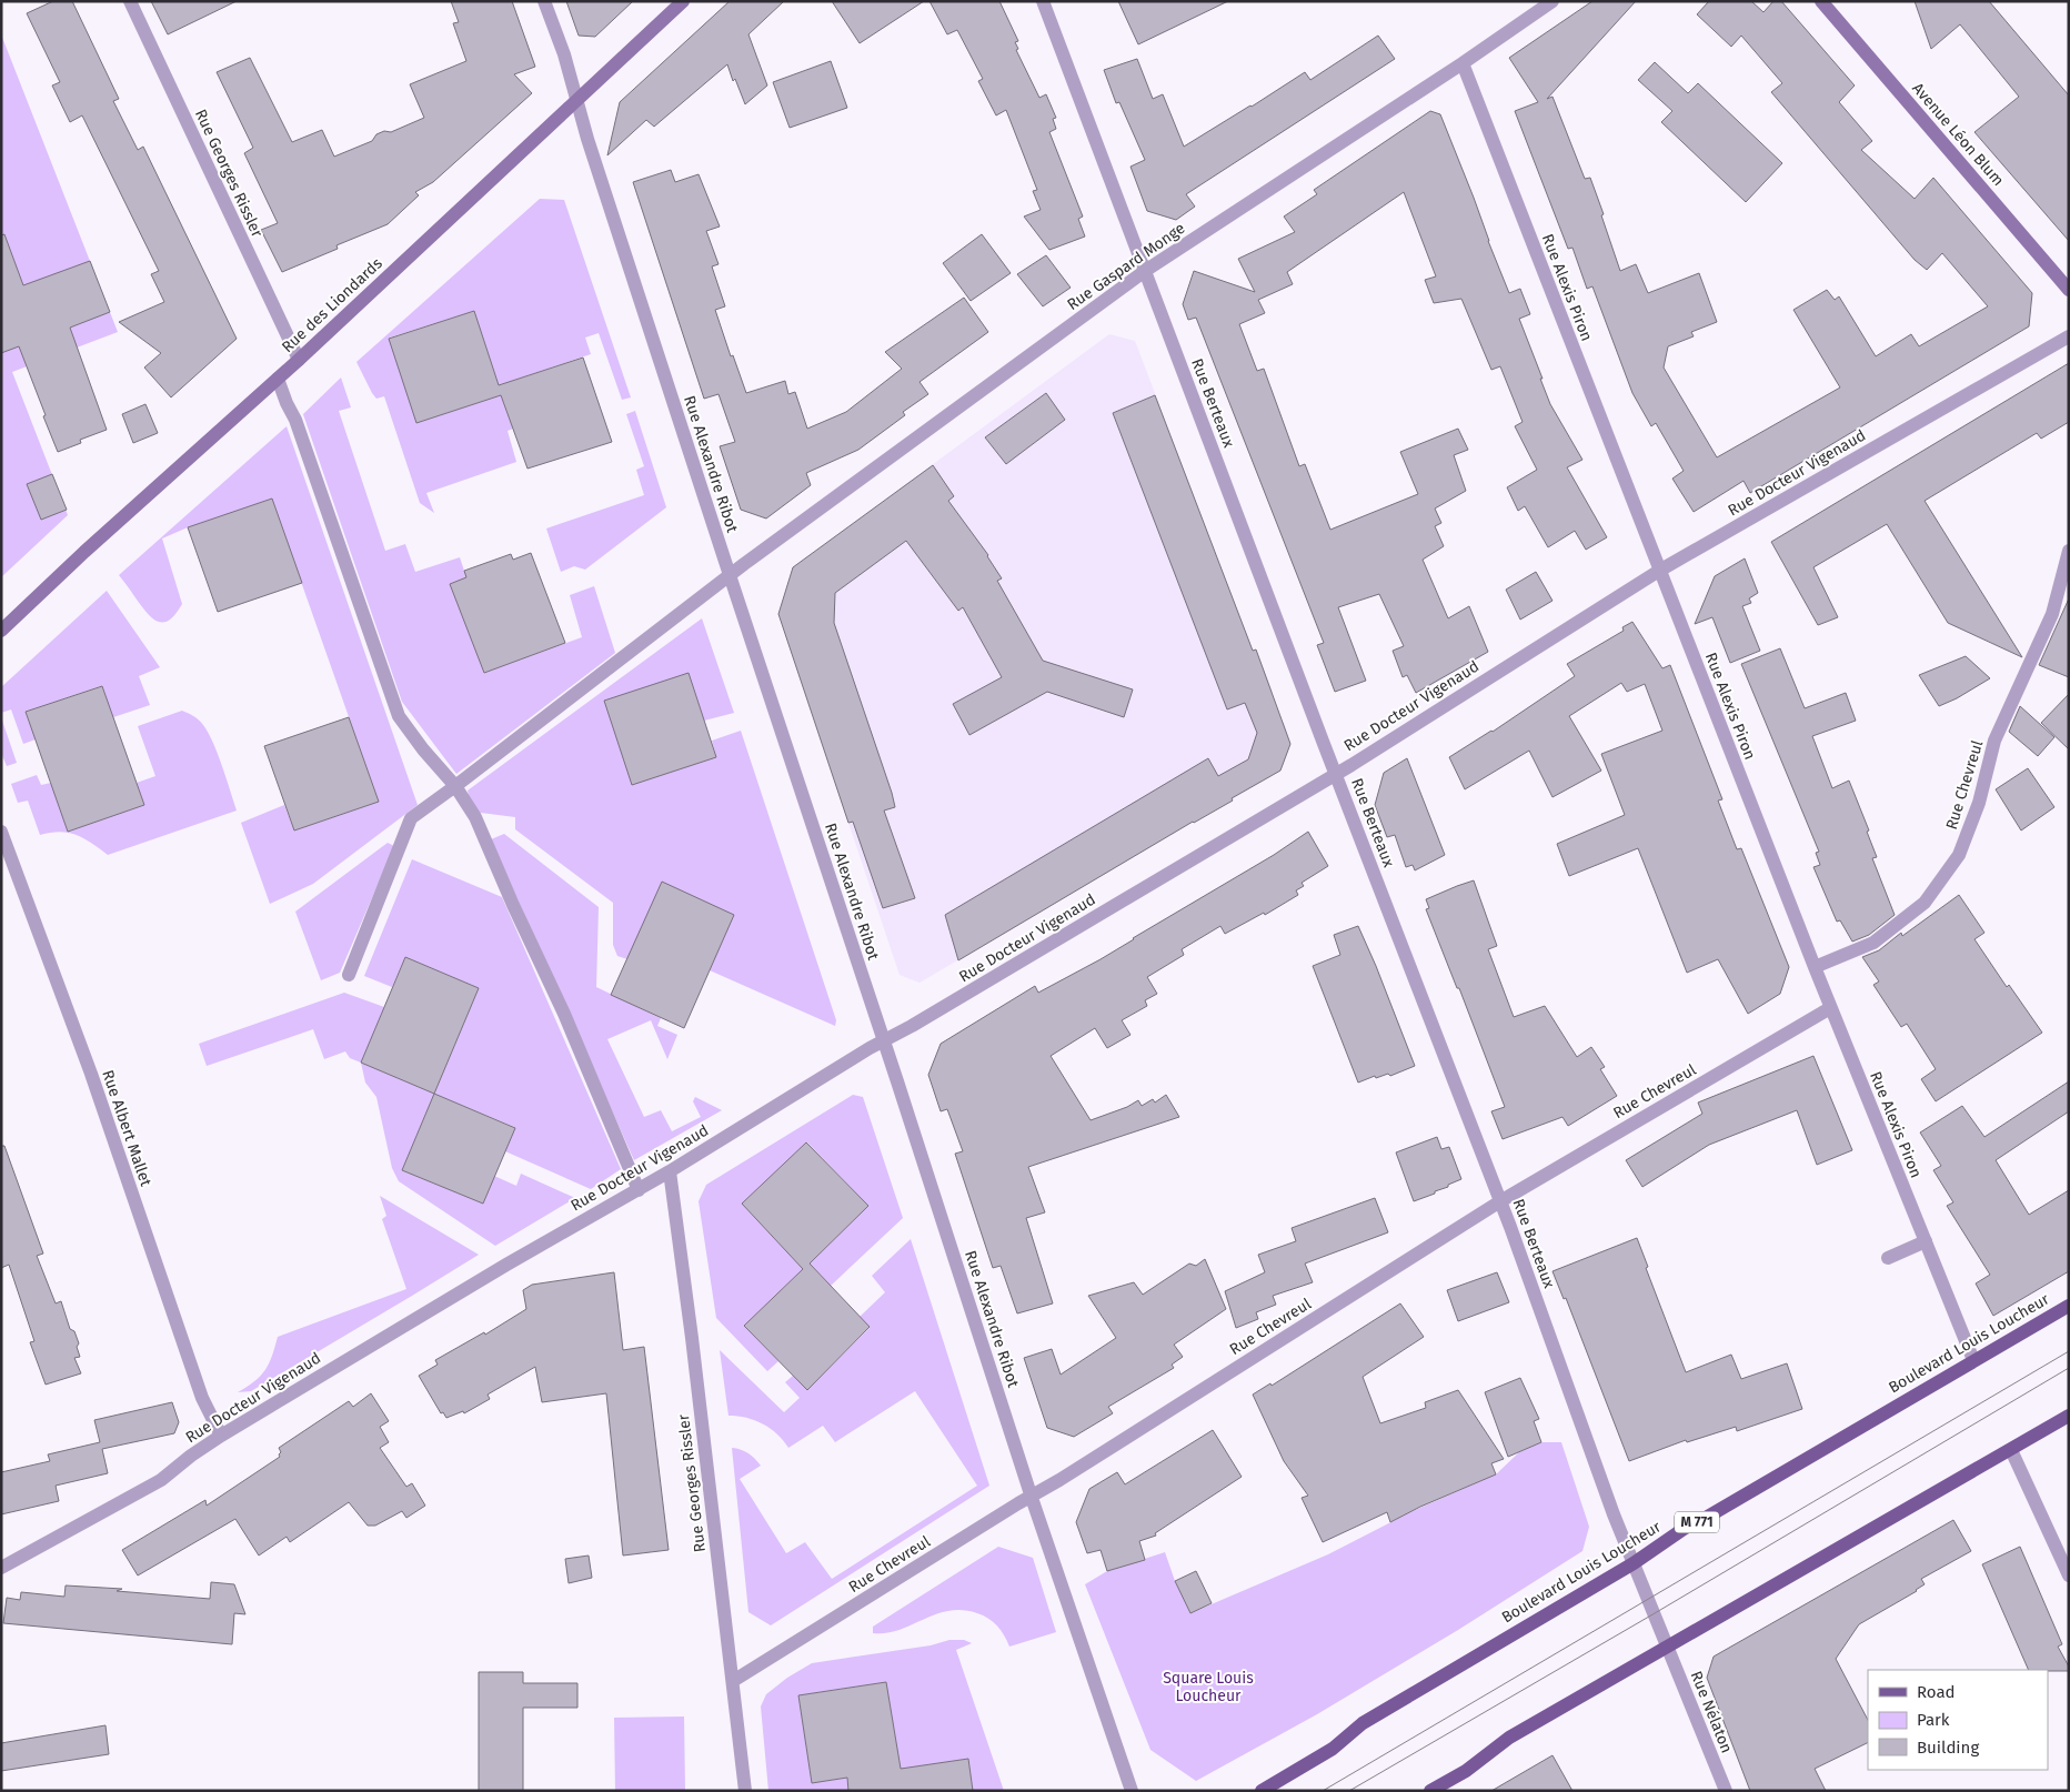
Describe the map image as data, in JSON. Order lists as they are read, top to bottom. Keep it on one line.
{"streets":{"main road":["Boulevard Louis Loucheur","M 771"],"street":["Avenue Léon Blum","Rue Georges Rissler","Rue Gaspard Monge","Rue Alexis Piron","Rue des Liondards","Rue Berteaux","Rue Alexandre Ribot","Rue Docteur Vigenaud","Rue Chevreul","Rue Albert Mallet","Rue Nélaton"]},"crossings":[["Rue Georges Rissler","Rue des Liondards"],["Rue Georges Rissler","Rue Docteur Vigenaud"],["Rue Georges Rissler","Rue Chevreul"],["Rue Gaspard Monge","Rue Alexis Piron"],["Rue Gaspard Monge","Rue Berteaux"],["Rue Gaspard Monge","Rue Alexandre Ribot"],["Rue Alexis Piron","Rue Docteur Vigenaud"],["Rue Alexis Piron","Rue Chevreul"],["Rue Alexis Piron","Boulevard Louis Loucheur"],["Rue des Liondards","Rue Alexandre Ribot"],["Rue Berteaux","Rue Docteur Vigenaud"],["Rue Berteaux","Rue Chevreul"],["Rue Berteaux","Boulevard Louis Loucheur"],["Rue Berteaux","Rue Nélaton"],["Rue Alexandre Ribot","Rue Docteur Vigenaud"],["Rue Alexandre Ribot","Rue Chevreul"],["Rue Docteur Vigenaud","Rue Albert Mallet"]],"parks":["Square Louis Loucheur"],"legend":["Road","Park","Building"]}
